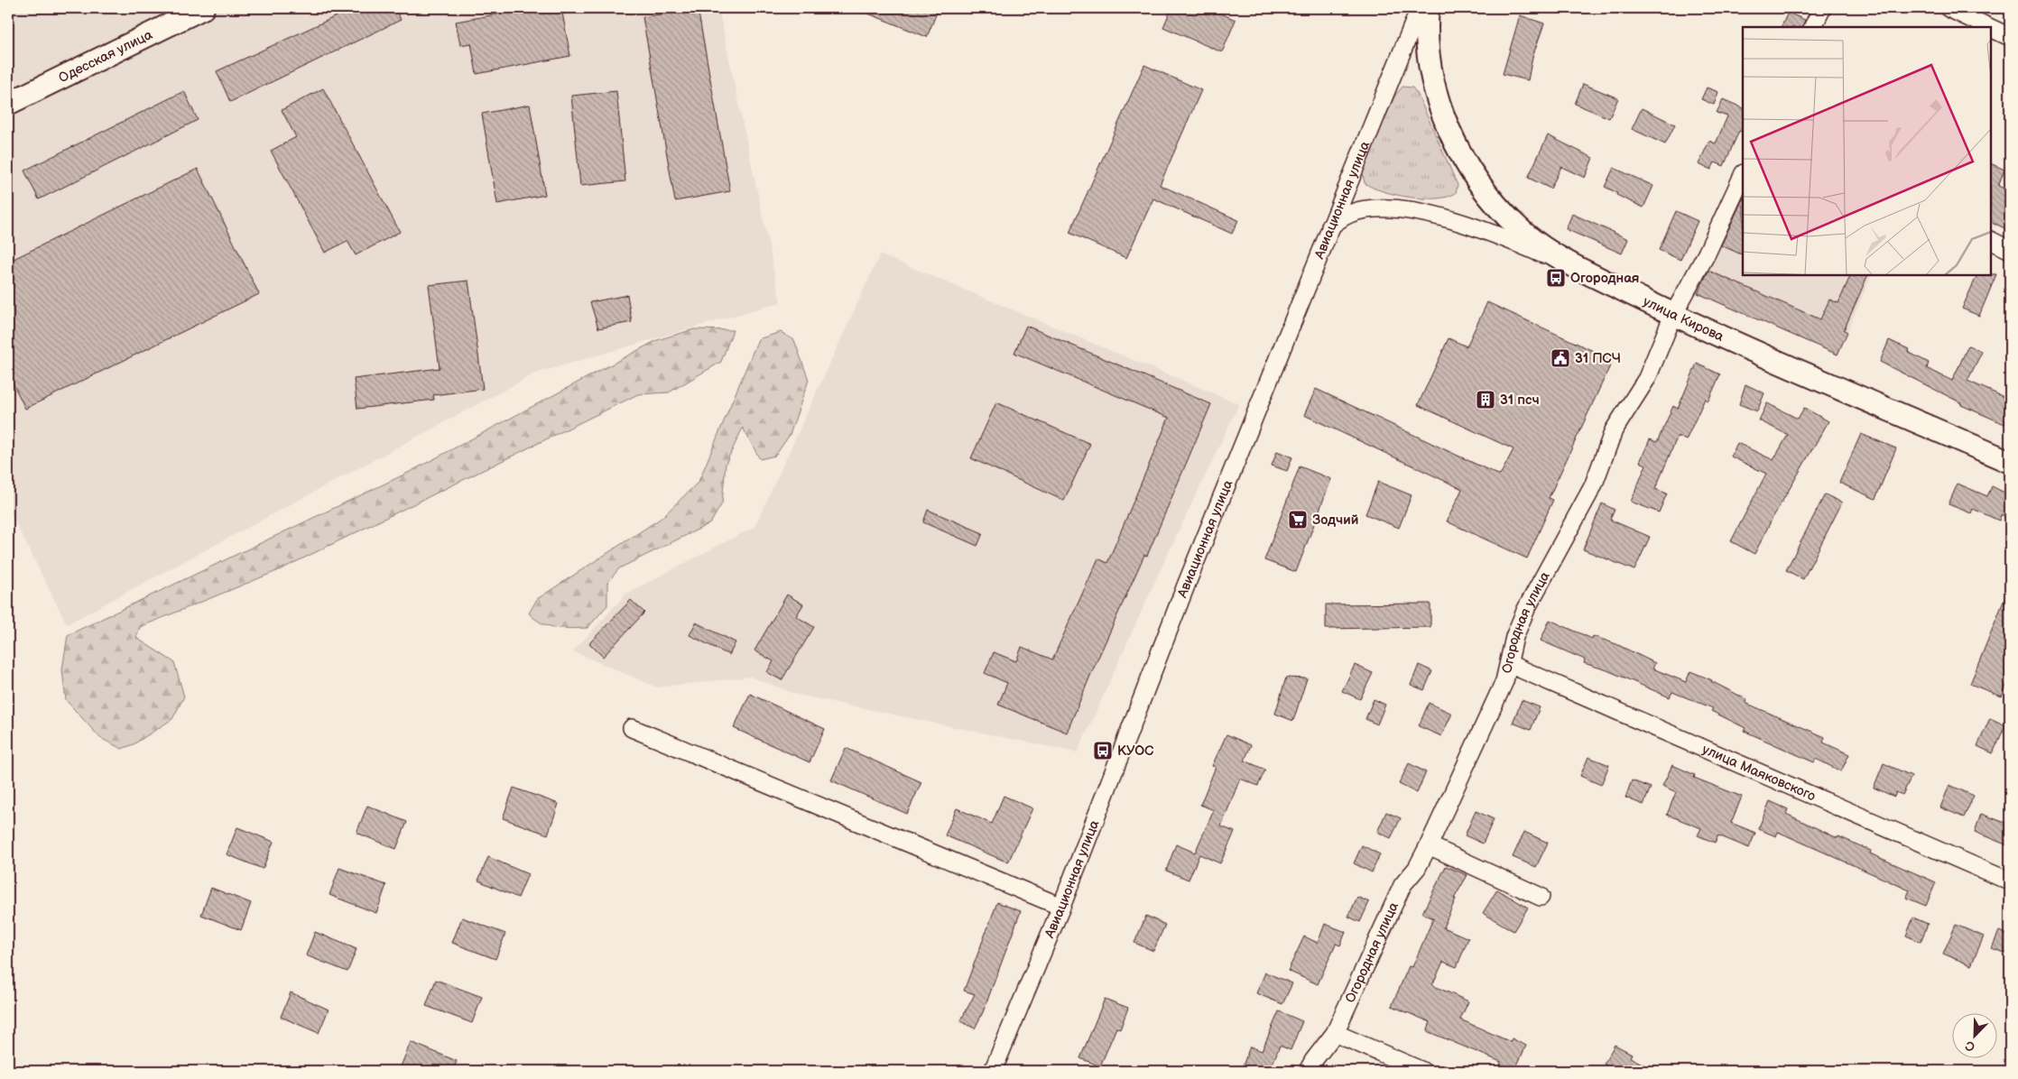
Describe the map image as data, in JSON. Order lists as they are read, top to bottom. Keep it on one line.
{"streets":{"main road":["Одесская улица","улица Кирова"],"street":["Авиационная улица","Огородная улица","улица Маяковского"]},"crossings":[["улица Кирова","Огородная улица"],["Огородная улица","улица Маяковского"]],"places":{"bus stop":["Огородная","КУОС"],"public building":["31 ПСЧ"],"building":["31 псч"],"supermarket":["Зодчий"]},"north":"bottom left"}
